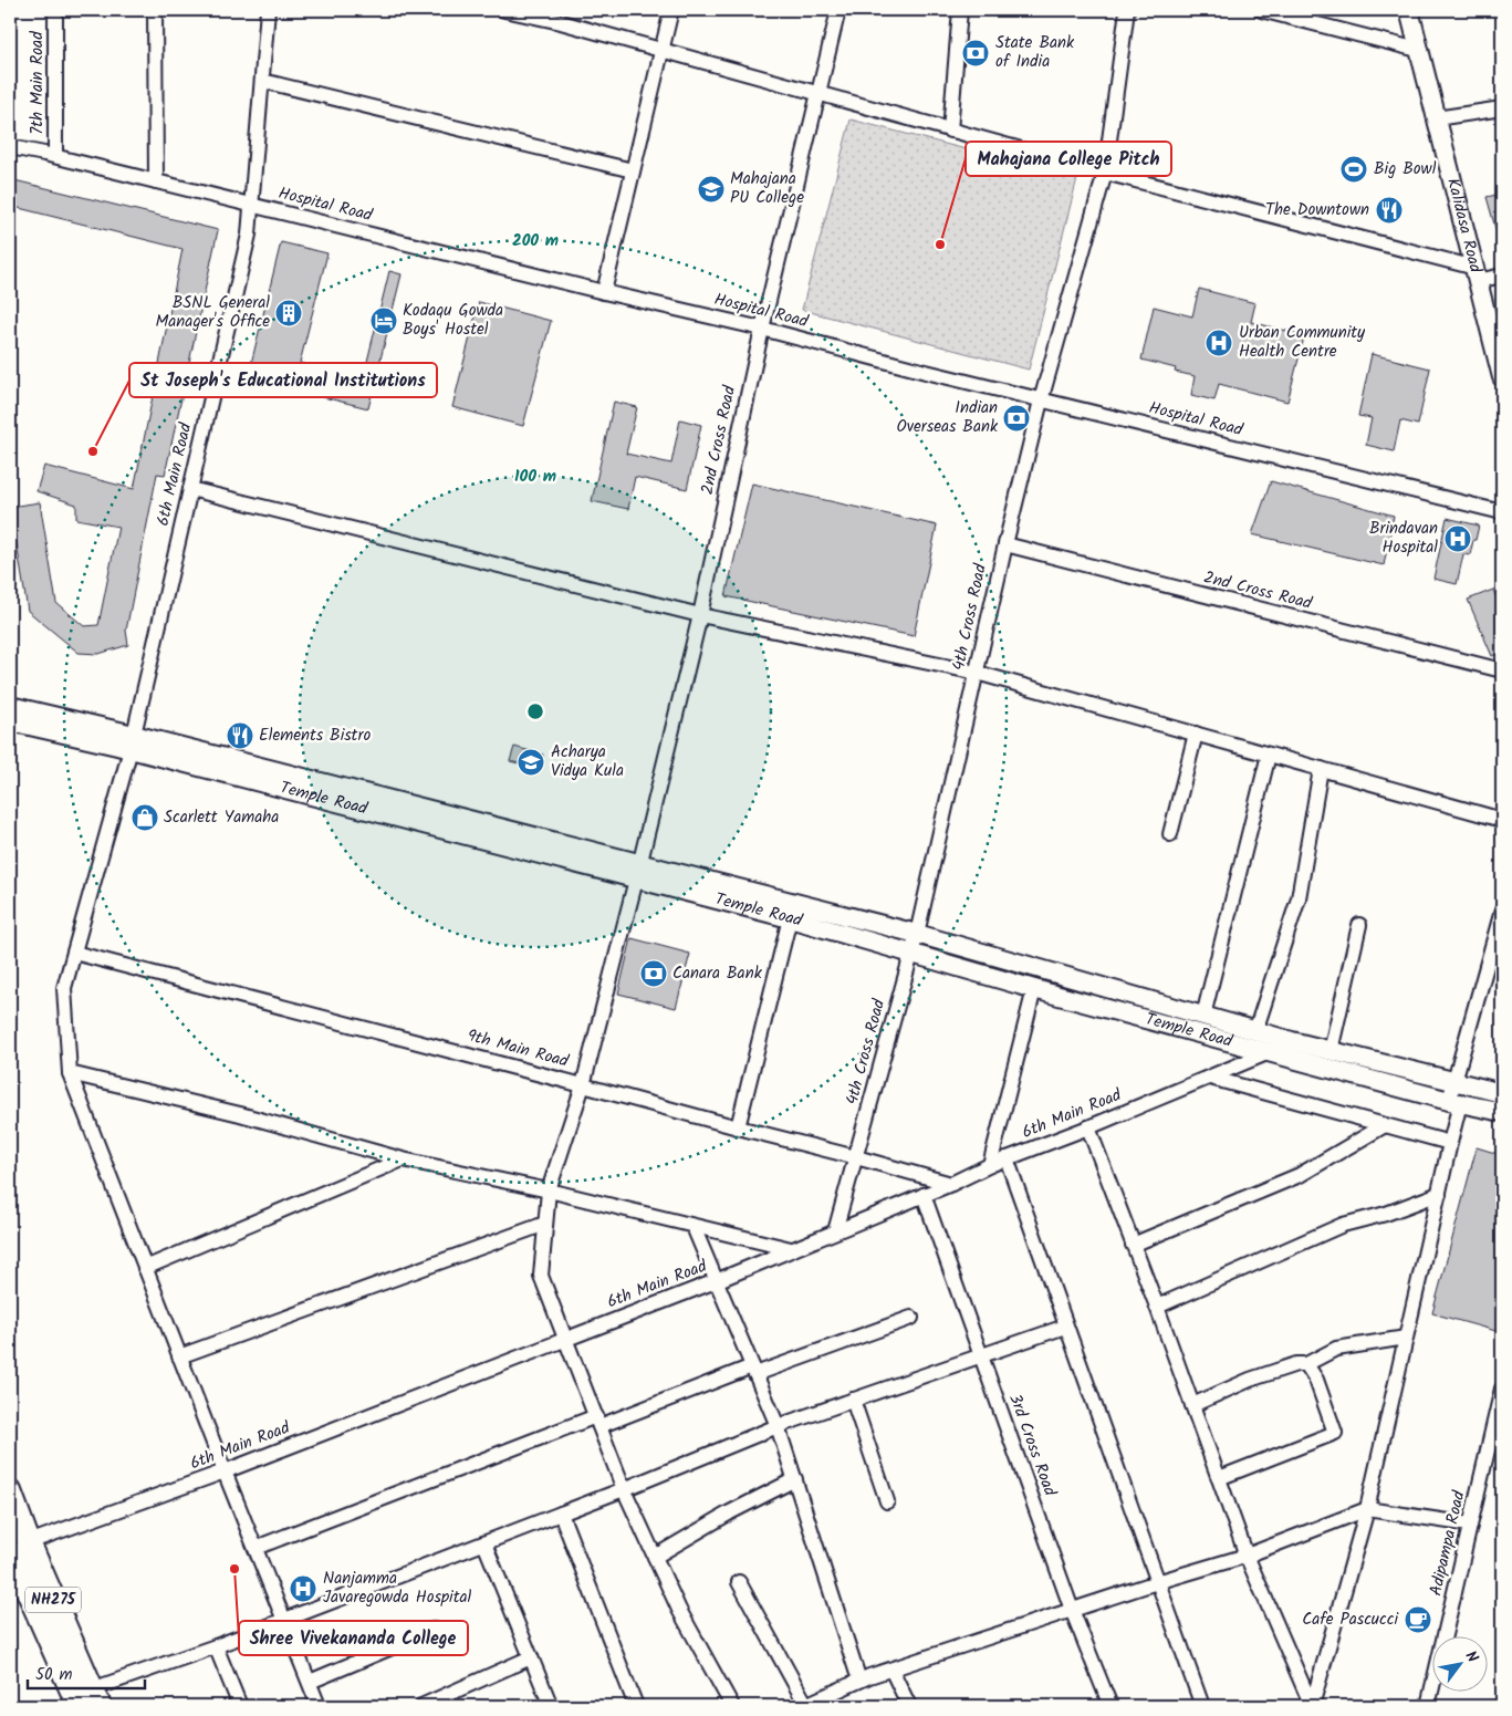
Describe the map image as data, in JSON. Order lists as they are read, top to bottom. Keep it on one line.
{"streets":{"street":["7th Main Road","Hospital Road","Kalidasa Road","2nd Cross Road","6th Main Road","4th Cross Road","Temple Road","9th Main Road","3rd Cross Road","Adipampa Road"]},"crossings":[["7th Main Road","Hospital Road"],["Hospital Road","2nd Cross Road"],["Hospital Road","6th Main Road"],["Hospital Road","4th Cross Road"],["2nd Cross Road","6th Main Road"],["2nd Cross Road","4th Cross Road"],["2nd Cross Road","Temple Road"],["2nd Cross Road","9th Main Road"],["6th Main Road","4th Cross Road"],["6th Main Road","Temple Road"],["6th Main Road","9th Main Road"],["6th Main Road","3rd Cross Road"],["4th Cross Road","Temple Road"],["4th Cross Road","9th Main Road"]],"places":{"bank":["State Bank of India","Indian Overseas Bank","Canara Bank"],"sports":["Big Bowl"],"school or university":["Mahajana PU College","Acharya Vidya Kula"],"restaurant":["The Downtown","Elements Bistro"],"other":["Mahajana College Pitch","St Joseph's Educational Institutions","Shree Vivekananda College"],"building":["BSNL General Manager's Office"],"hotel":["Kodagu Gowda Boys' Hostel"],"hospital":["Urban Community Health Centre","Brindavan Hospital","Nanjamma Javaregowda Hospital"],"shop":["Scarlett Yamaha"],"cafe":["Cafe Pascucci"]},"scale_bar":"50 m","north":"top right","rings":["200 m","100 m"]}
